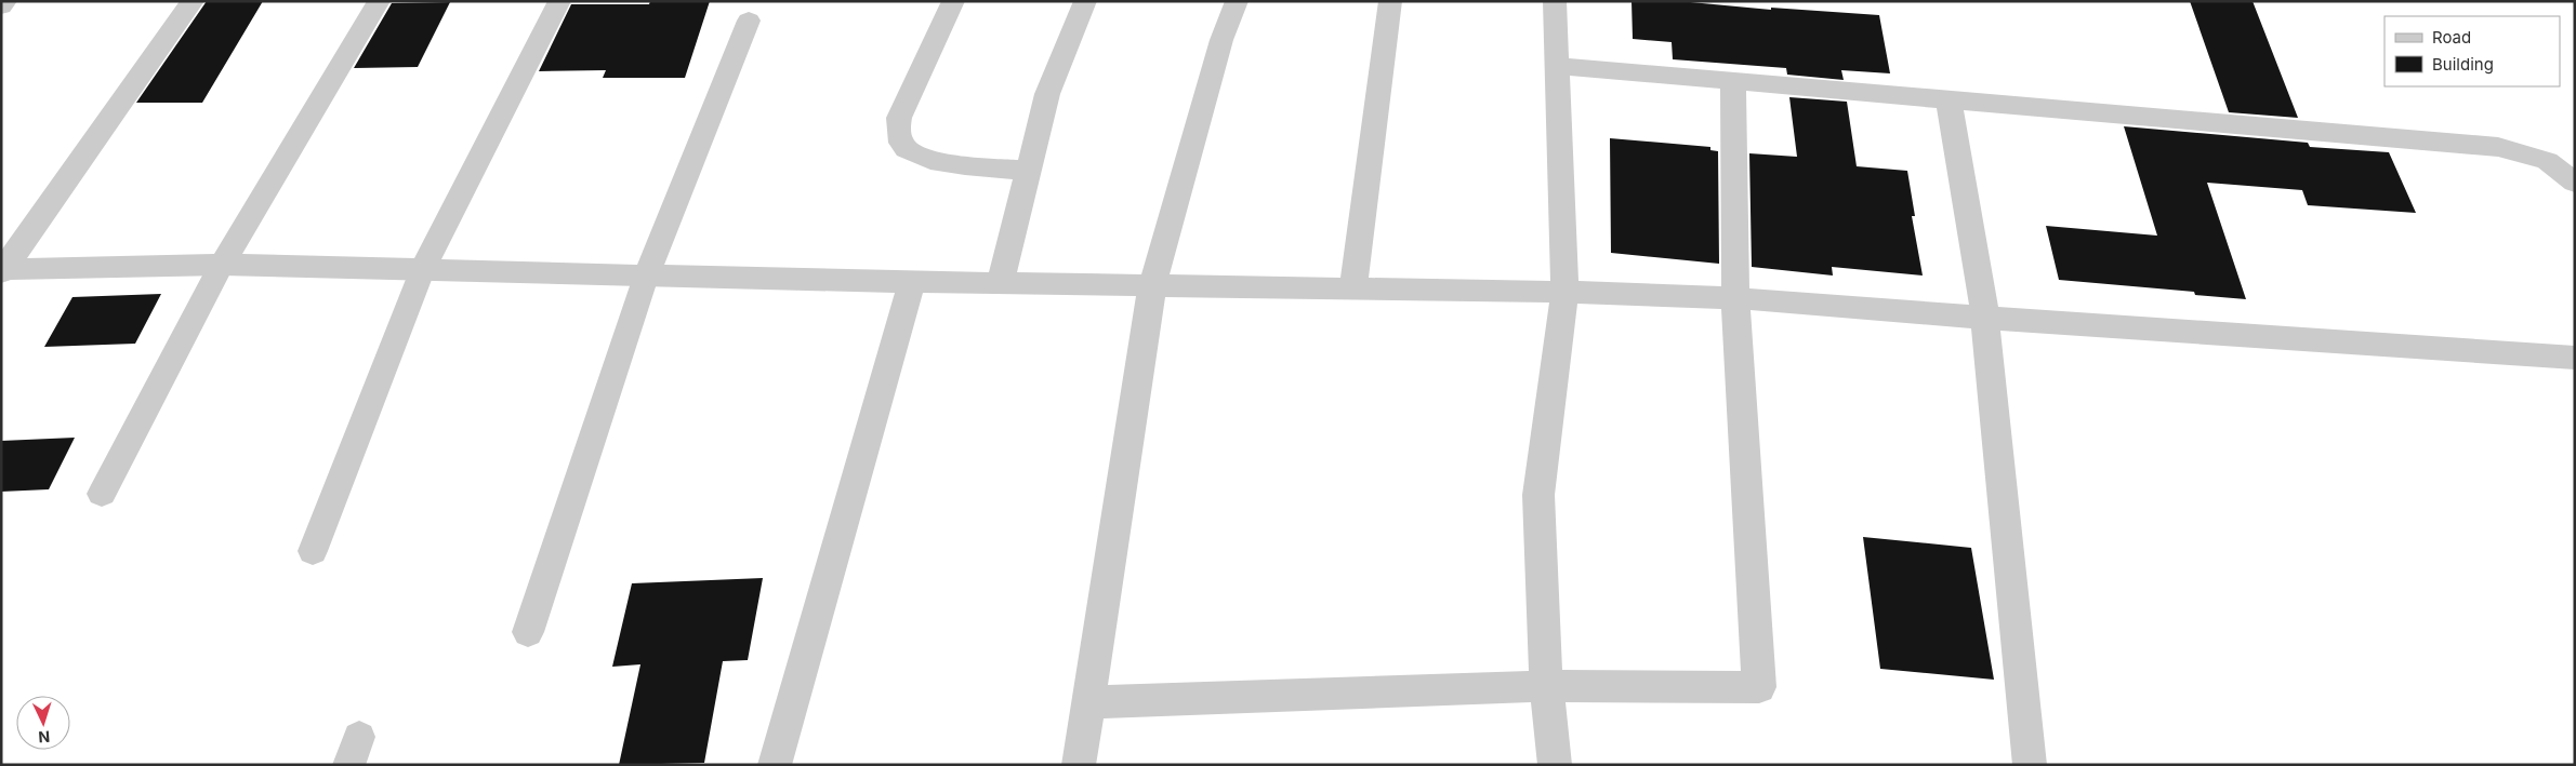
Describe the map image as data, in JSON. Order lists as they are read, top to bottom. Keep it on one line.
{"legend":["Road","Building"],"north":"bottom"}
